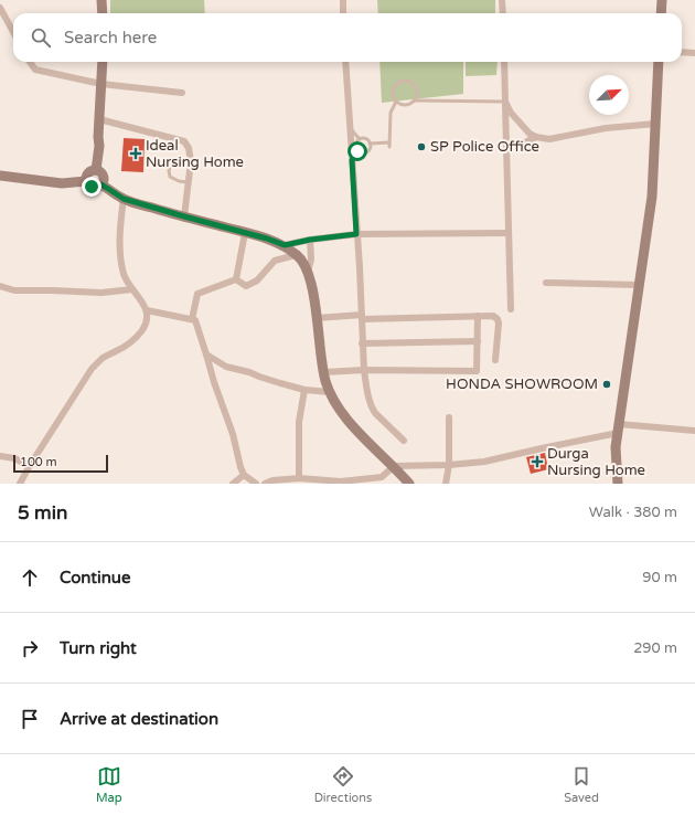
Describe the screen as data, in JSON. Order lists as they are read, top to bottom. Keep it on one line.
{"places":{"other":["SP Police Office","HONDA SHOWROOM"],"health":["Ideal Nursing Home","Durga Nursing Home"]},"scale_bar":"100 m","north":"top right","page":{"search":"Search here","scale":"100 m","heading":["5 min","Walk · 380 m"],"list":[["Continue","90 m"],["Turn right","290 m"],"Arrive at destination"],"nav":["Map","Directions","Saved"]}}
